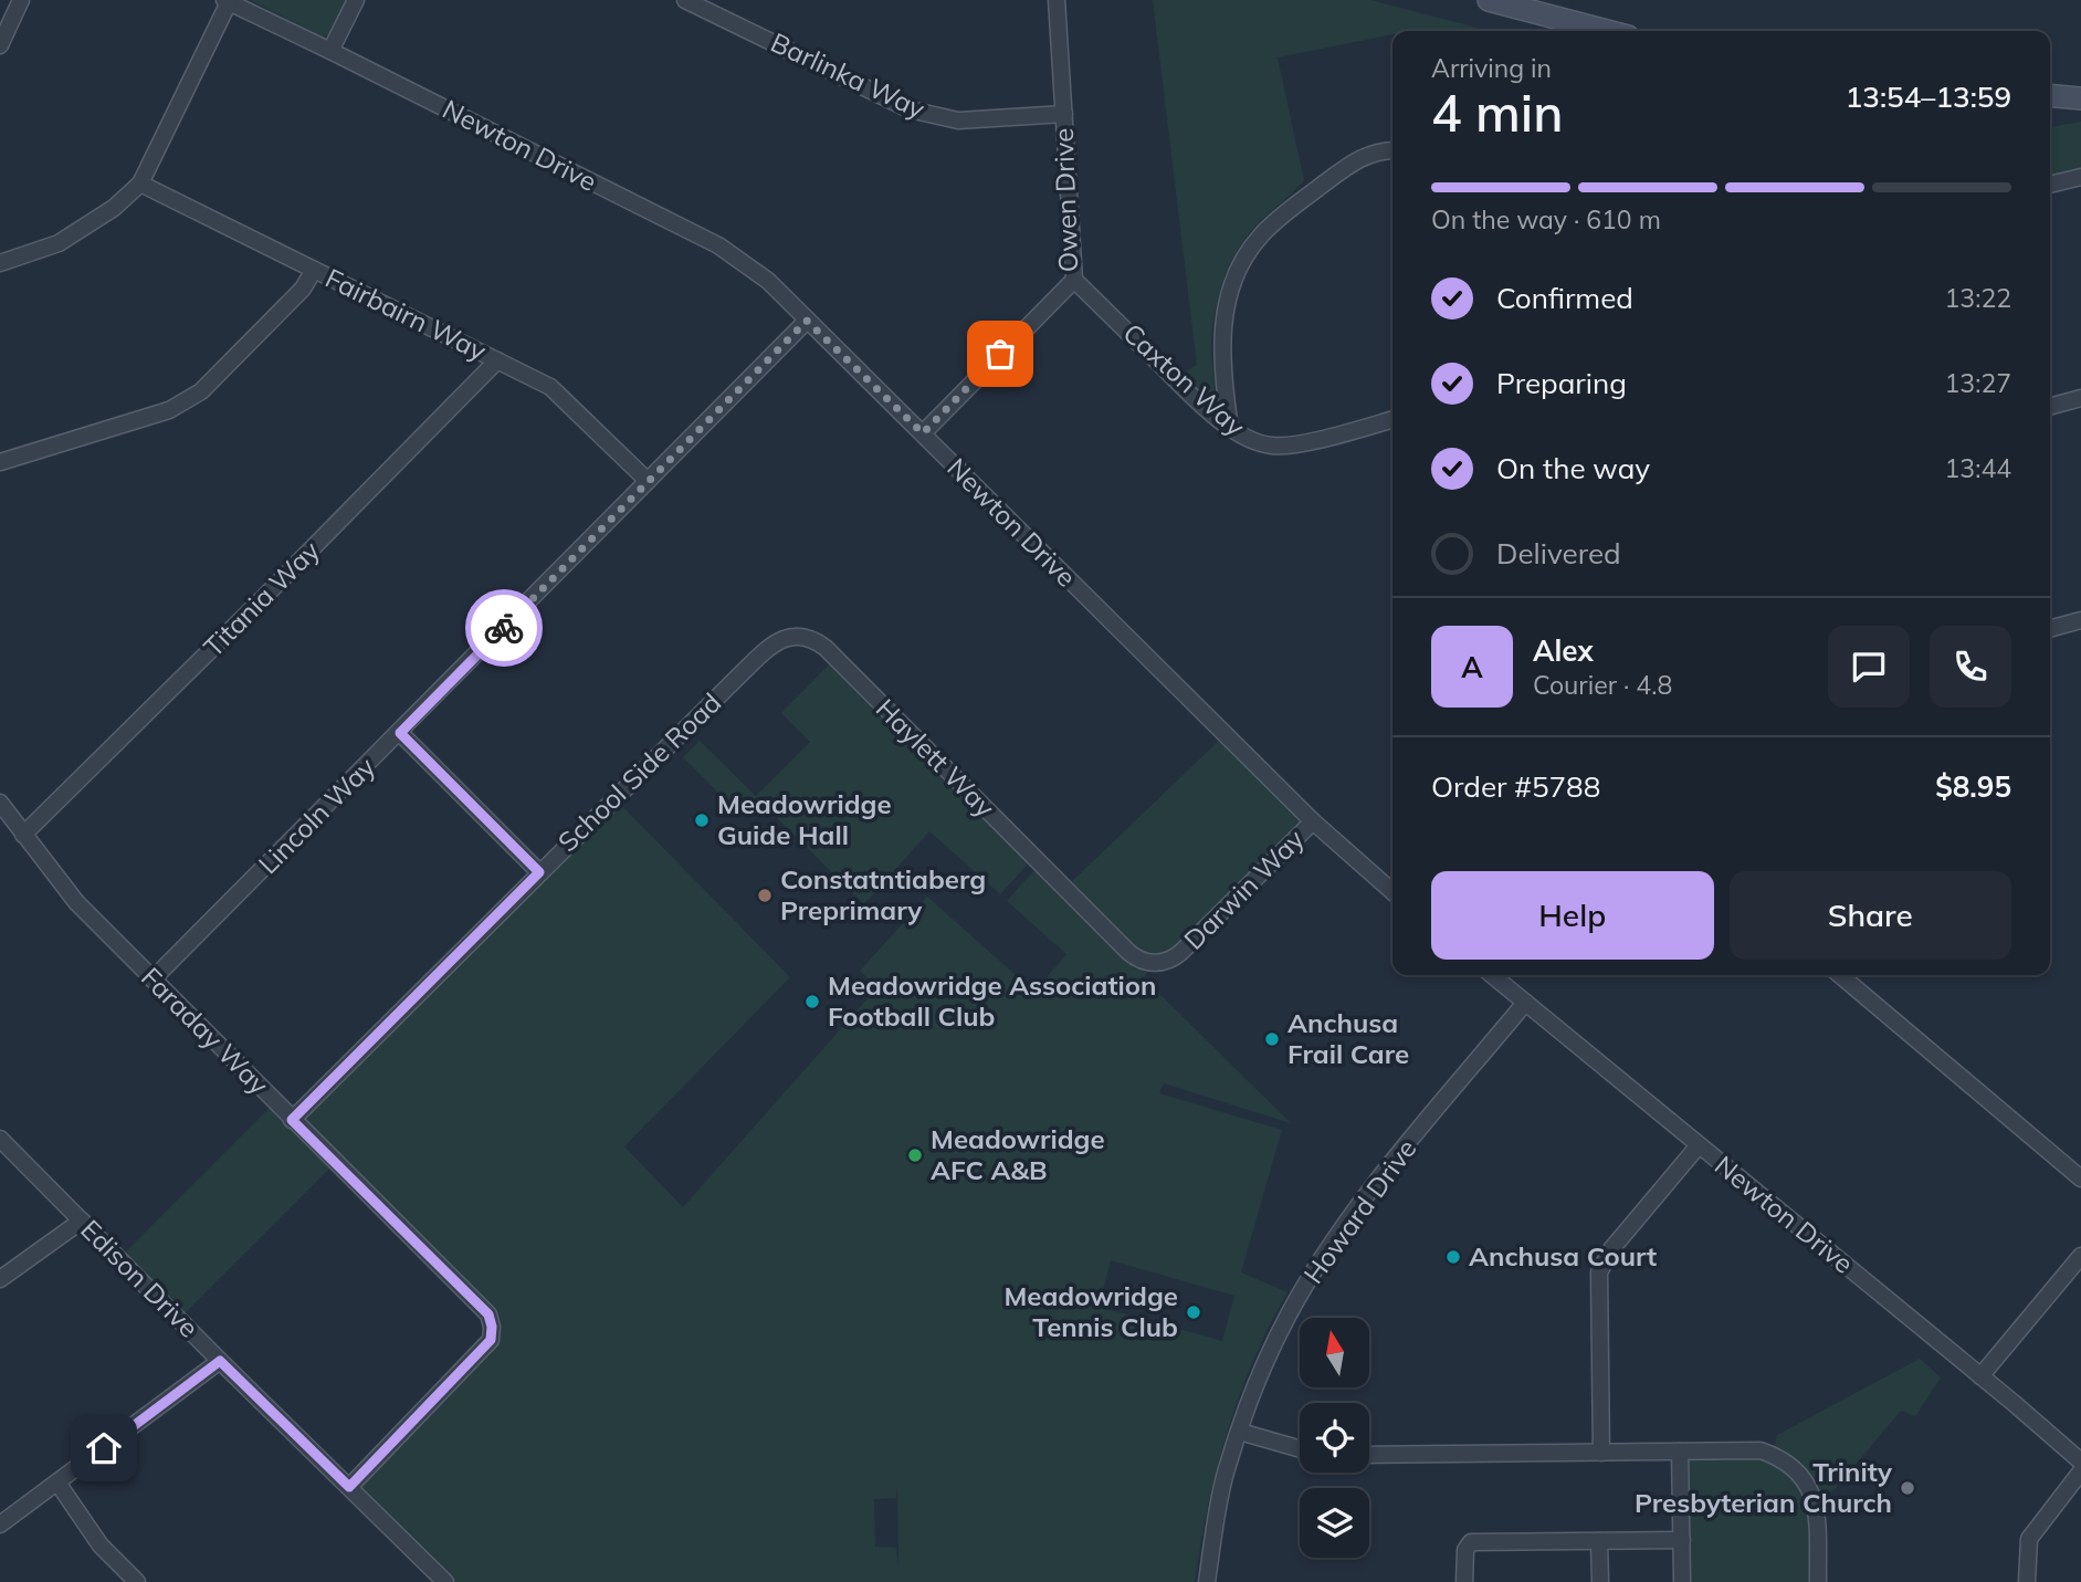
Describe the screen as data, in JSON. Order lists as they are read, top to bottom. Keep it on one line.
{"streets":{"street":["Barlinka Way","Newton Drive","Owen Drive","Fairbairn Way","Caxton Way","Titania Way","Haylett Way","School Side Road","Lincoln Way","Darwin Way","Faraday Way","Howard Drive","Edison Drive"]},"crossings":[["Barlinka Way","Owen Drive"],["Newton Drive","Owen Drive"],["Newton Drive","Lincoln Way"],["Newton Drive","Darwin Way"],["Newton Drive","Howard Drive"],["Owen Drive","Caxton Way"],["Fairbairn Way","Titania Way"],["Fairbairn Way","Lincoln Way"],["Titania Way","Faraday Way"],["Haylett Way","School Side Road"],["Haylett Way","Darwin Way"],["School Side Road","Faraday Way"],["Lincoln Way","Faraday Way"],["Faraday Way","Edison Drive"]],"places":["Meadowridge Guide Hall","Constatntiaberg Preprimary","Meadowridge Association Football Club","Anchusa Frail Care","Meadowridge AFC A&B","Anchusa Court","Meadowridge Tennis Club","Trinity Presbyterian Church"],"north":"top","page":{"heading":["4 min","Arriving in","13:54–13:59"],"panel":["Alex","Courier · 4.8","Order #5788","$8.95"],"bar":"On the way · 610 m","list":[["Confirmed","13:22"],["Preparing","13:27"],["On the way","13:44"],"Delivered"],"round":"A","buttons":["Help","Share"]}}
